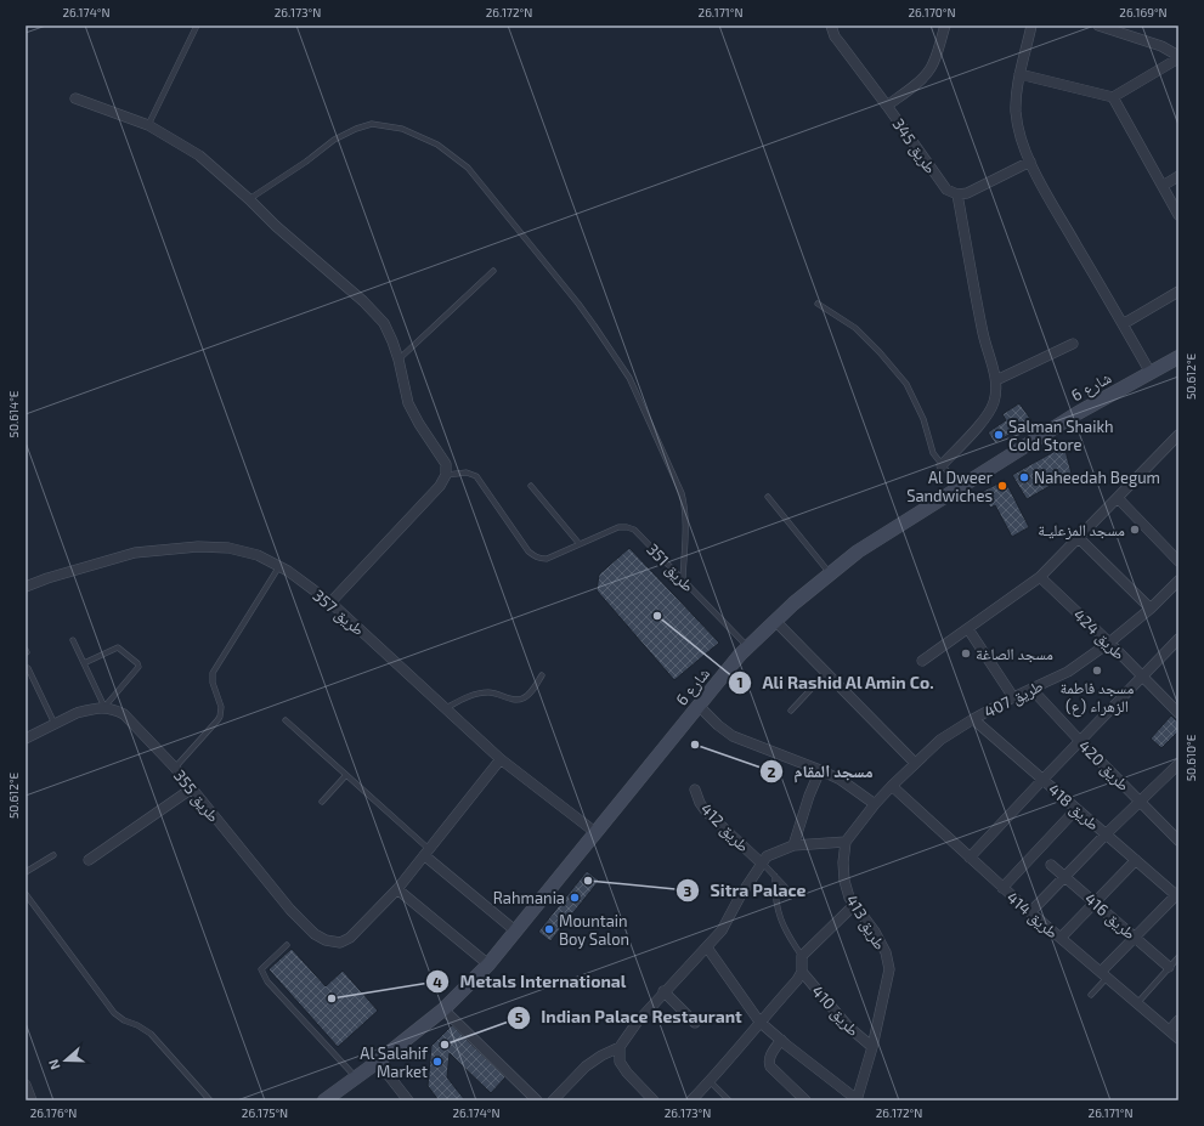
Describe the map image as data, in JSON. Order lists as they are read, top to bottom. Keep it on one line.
{"streets":{"street":["طريق 345","شارع 6","طريق 357","طريق 424","طريق 407","طريق 420","طريق 355","طريق 418","طريق 412","طريق 414","طريق 416","طريق 413","طريق 410"],"lane":["طريق 351"]},"crossings":[["شارع 6","طريق 351"],["شارع 6","طريق 357"],["طريق 424","طريق 407"],["طريق 407","طريق 420"],["طريق 407","طريق 418"],["طريق 407","طريق 414"],["طريق 413","طريق 410"]],"places":["Salman Shaikh Cold Store","Naheedah Begum","Al Dweer Sandwiches","مسجد المزعليـة","Ali Rashid Al Amin Co.","مسجد الصاغة","مسجد فاطمة الزهراء (ع)","مسجد المقام","Sitra Palace","Rahmania","Mountain Boy Salon","Metals International","Indian Palace Restaurant","Al Salahif Market"],"north":"left","coordinates":["26.174°N","26.173°N","26.172°N","26.171°N","26.170°N","26.169°N","50.612°E","50.614°E","50.610°E","26.176°N","26.175°N"]}
